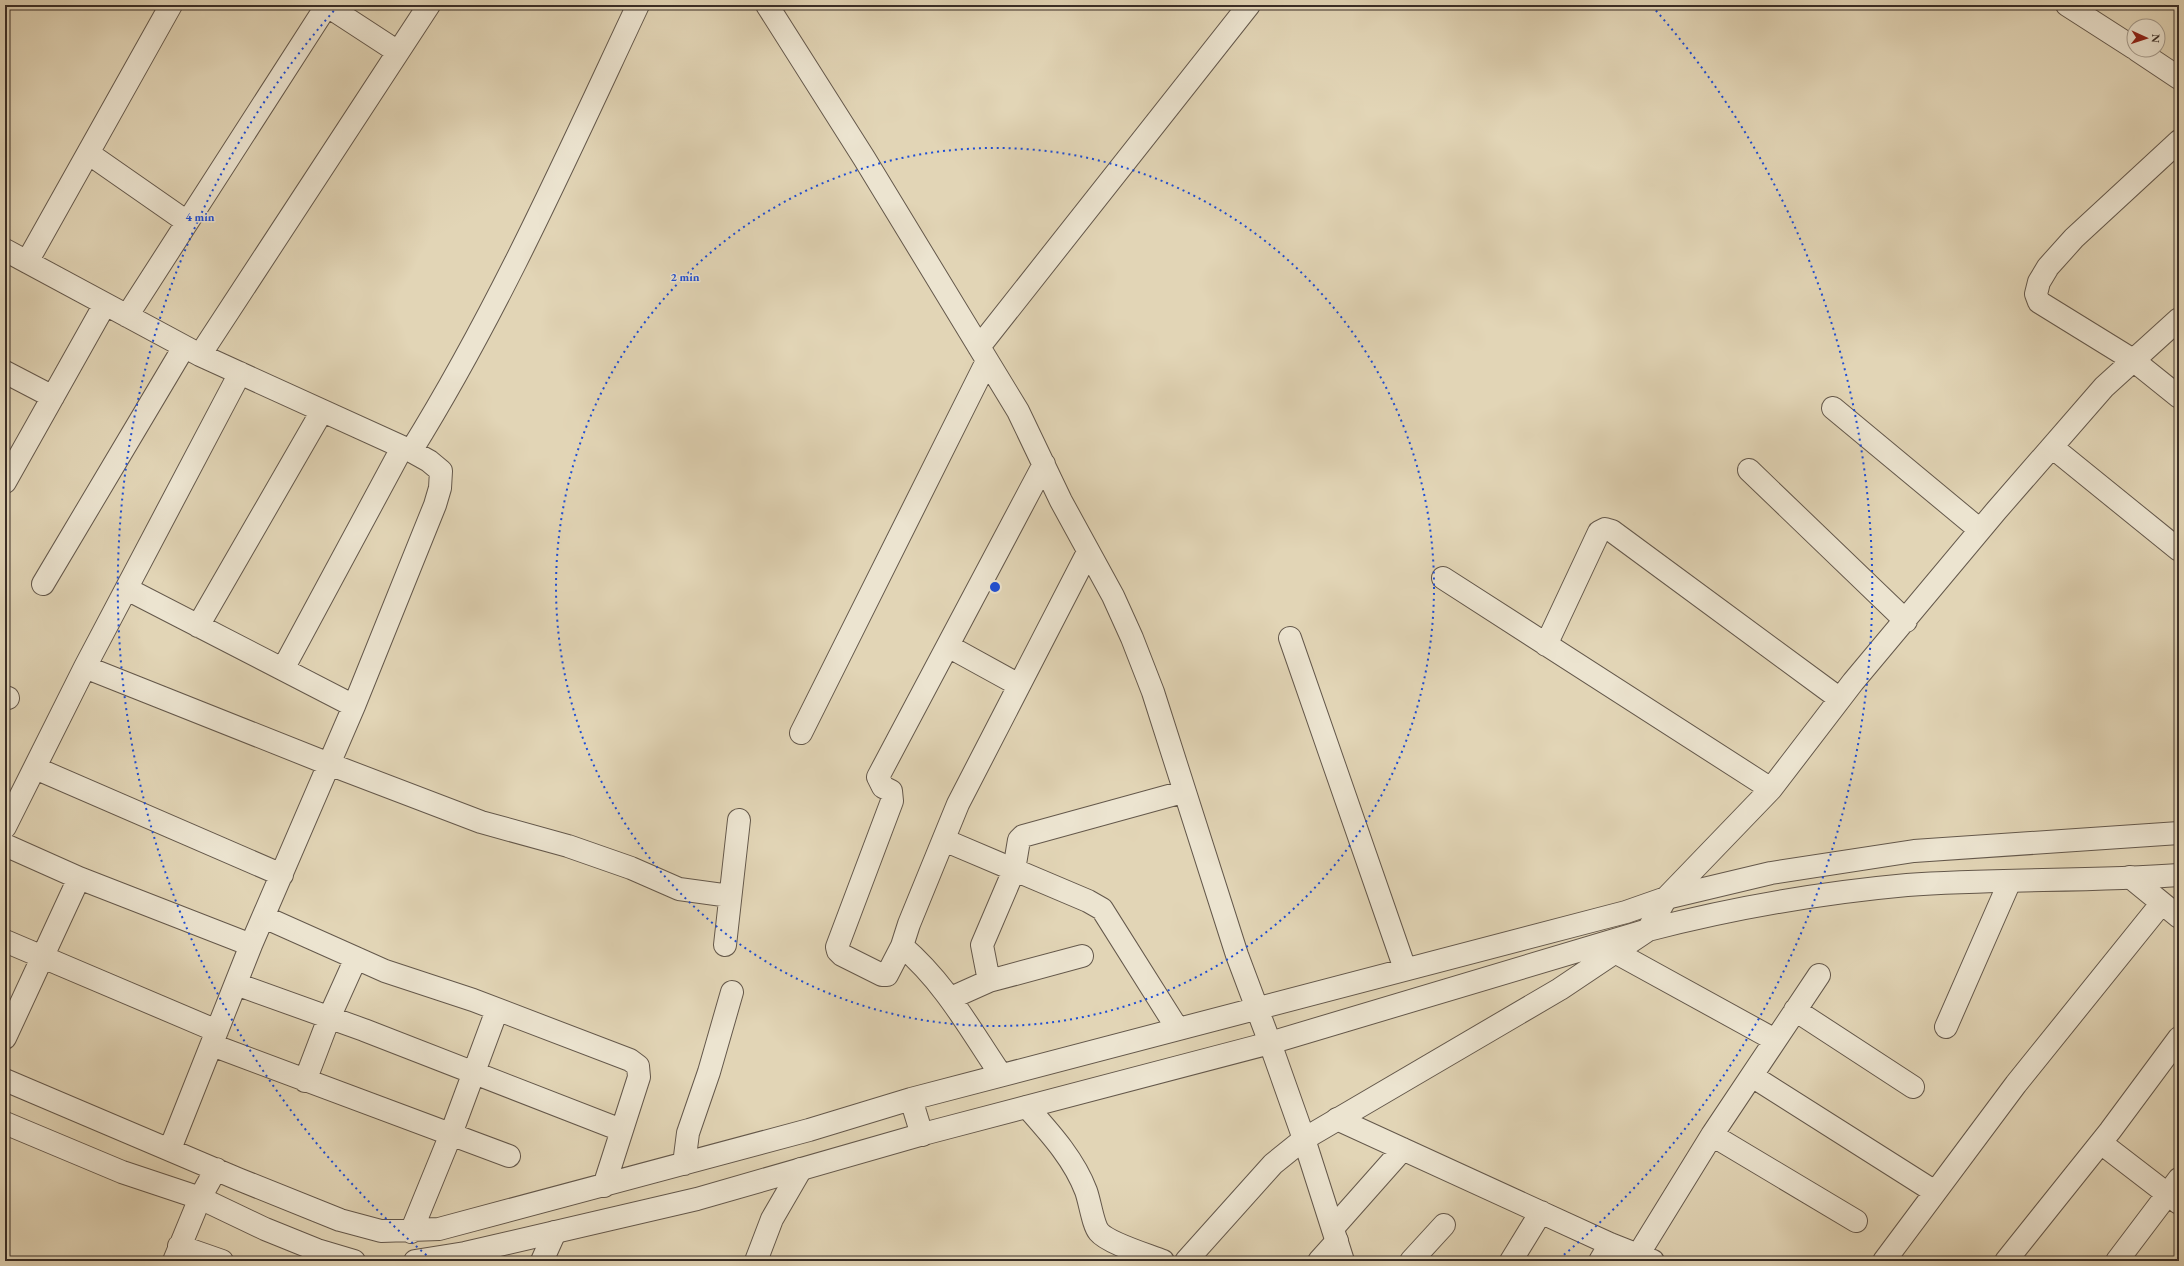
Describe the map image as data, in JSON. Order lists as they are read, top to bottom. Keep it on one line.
{"north":"right","rings":["4 min","2 min"]}
